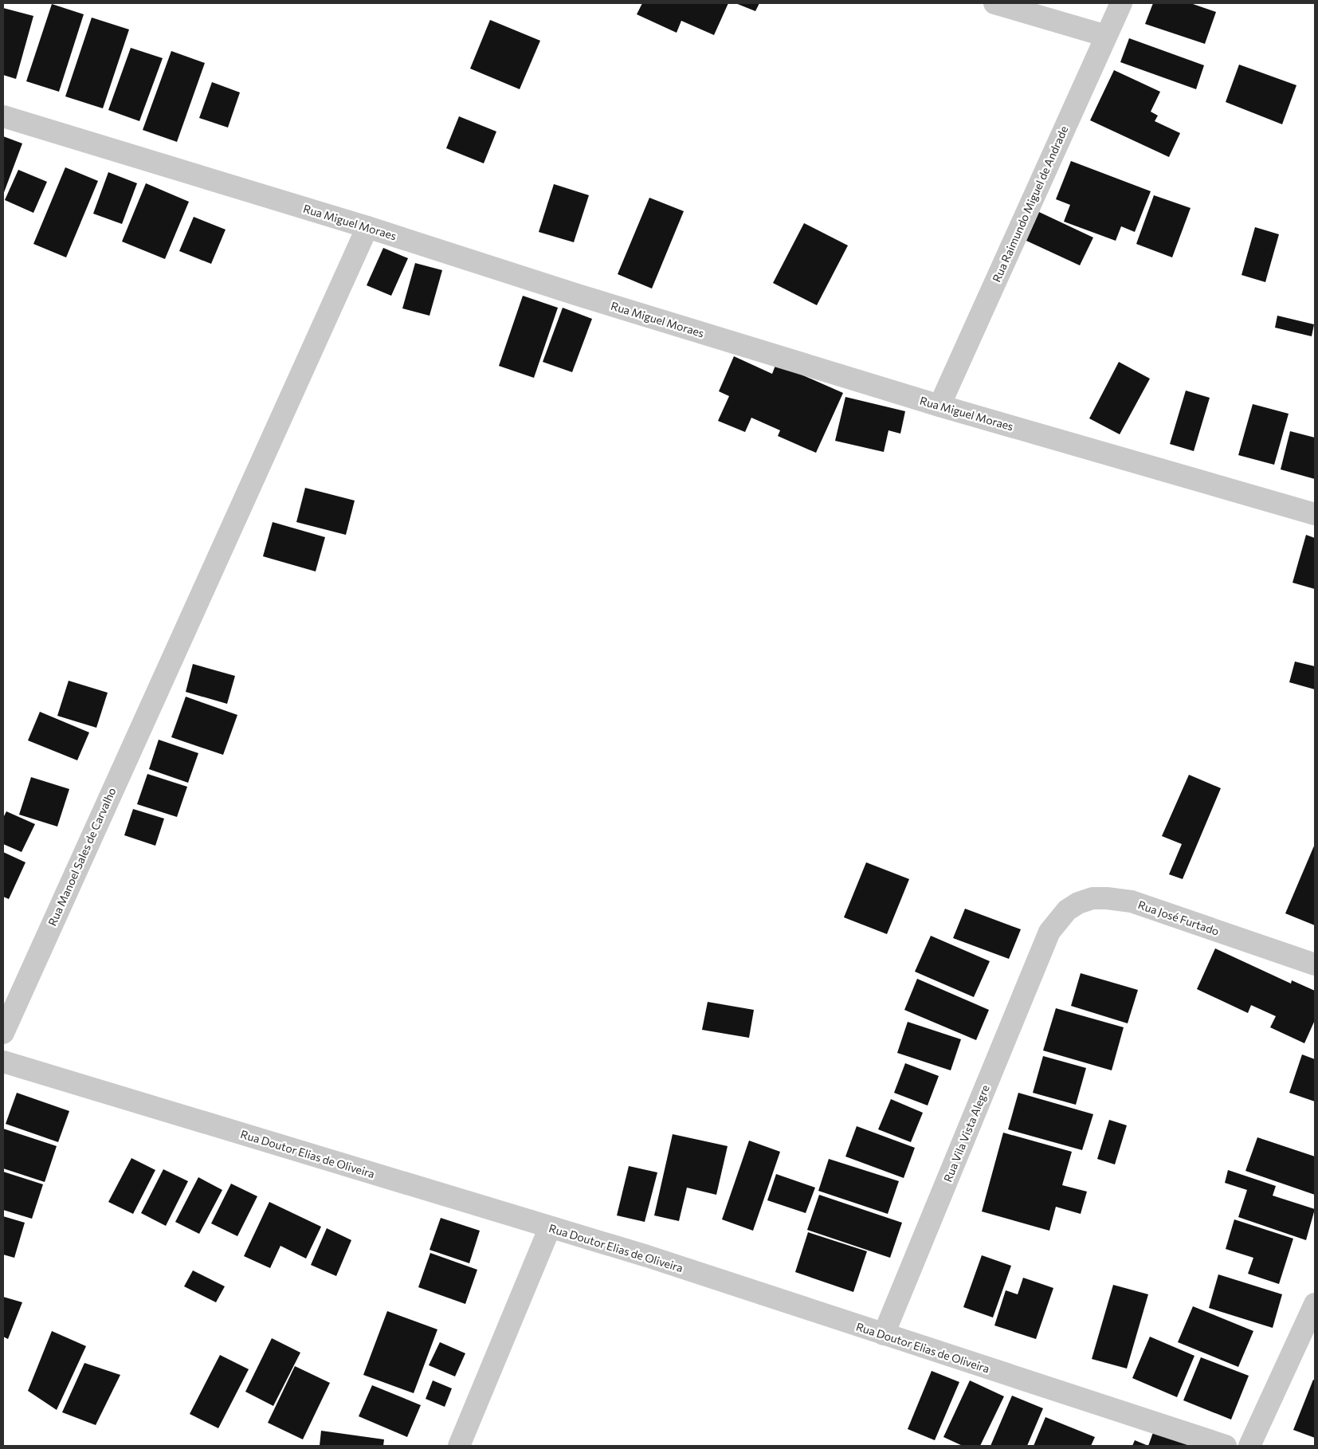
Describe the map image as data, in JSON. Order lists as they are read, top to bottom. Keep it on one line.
{"streets":{"street":["Rua Raimundo Miguel de Andrade","Rua Miguel Moraes","Rua Manoel Sales de Carvalho","Rua José Furtado","Rua Vila Vista Alegre","Rua Doutor Elias de Oliveira"]},"crossings":[["Rua Raimundo Miguel de Andrade","Rua Miguel Moraes"],["Rua Miguel Moraes","Rua Manoel Sales de Carvalho"],["Rua José Furtado","Rua Vila Vista Alegre"],["Rua Vila Vista Alegre","Rua Doutor Elias de Oliveira"]]}
